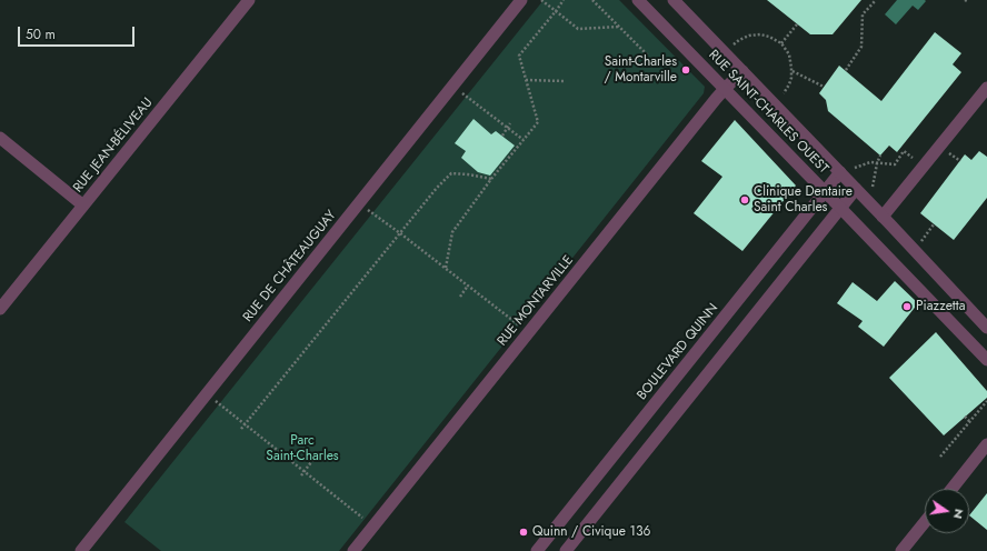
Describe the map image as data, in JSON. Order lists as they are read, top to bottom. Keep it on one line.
{"streets":{"street":["RUE SAINT-CHARLES OUEST","RUE JEAN-BÉLIVEAU","RUE DE CHÂTEAUGUAY","RUE MONTARVILLE","BOULEVARD QUINN"]},"crossings":[["RUE SAINT-CHARLES OUEST","RUE MONTARVILLE"],["RUE SAINT-CHARLES OUEST","BOULEVARD QUINN"]],"parks":["Parc Saint-Charles"],"places":["Saint-Charles / Montarville","Clinique Dentaire Saint Charles","Piazzetta","Quinn / Civique 136"],"scale_bar":"50 m","north":"right"}
